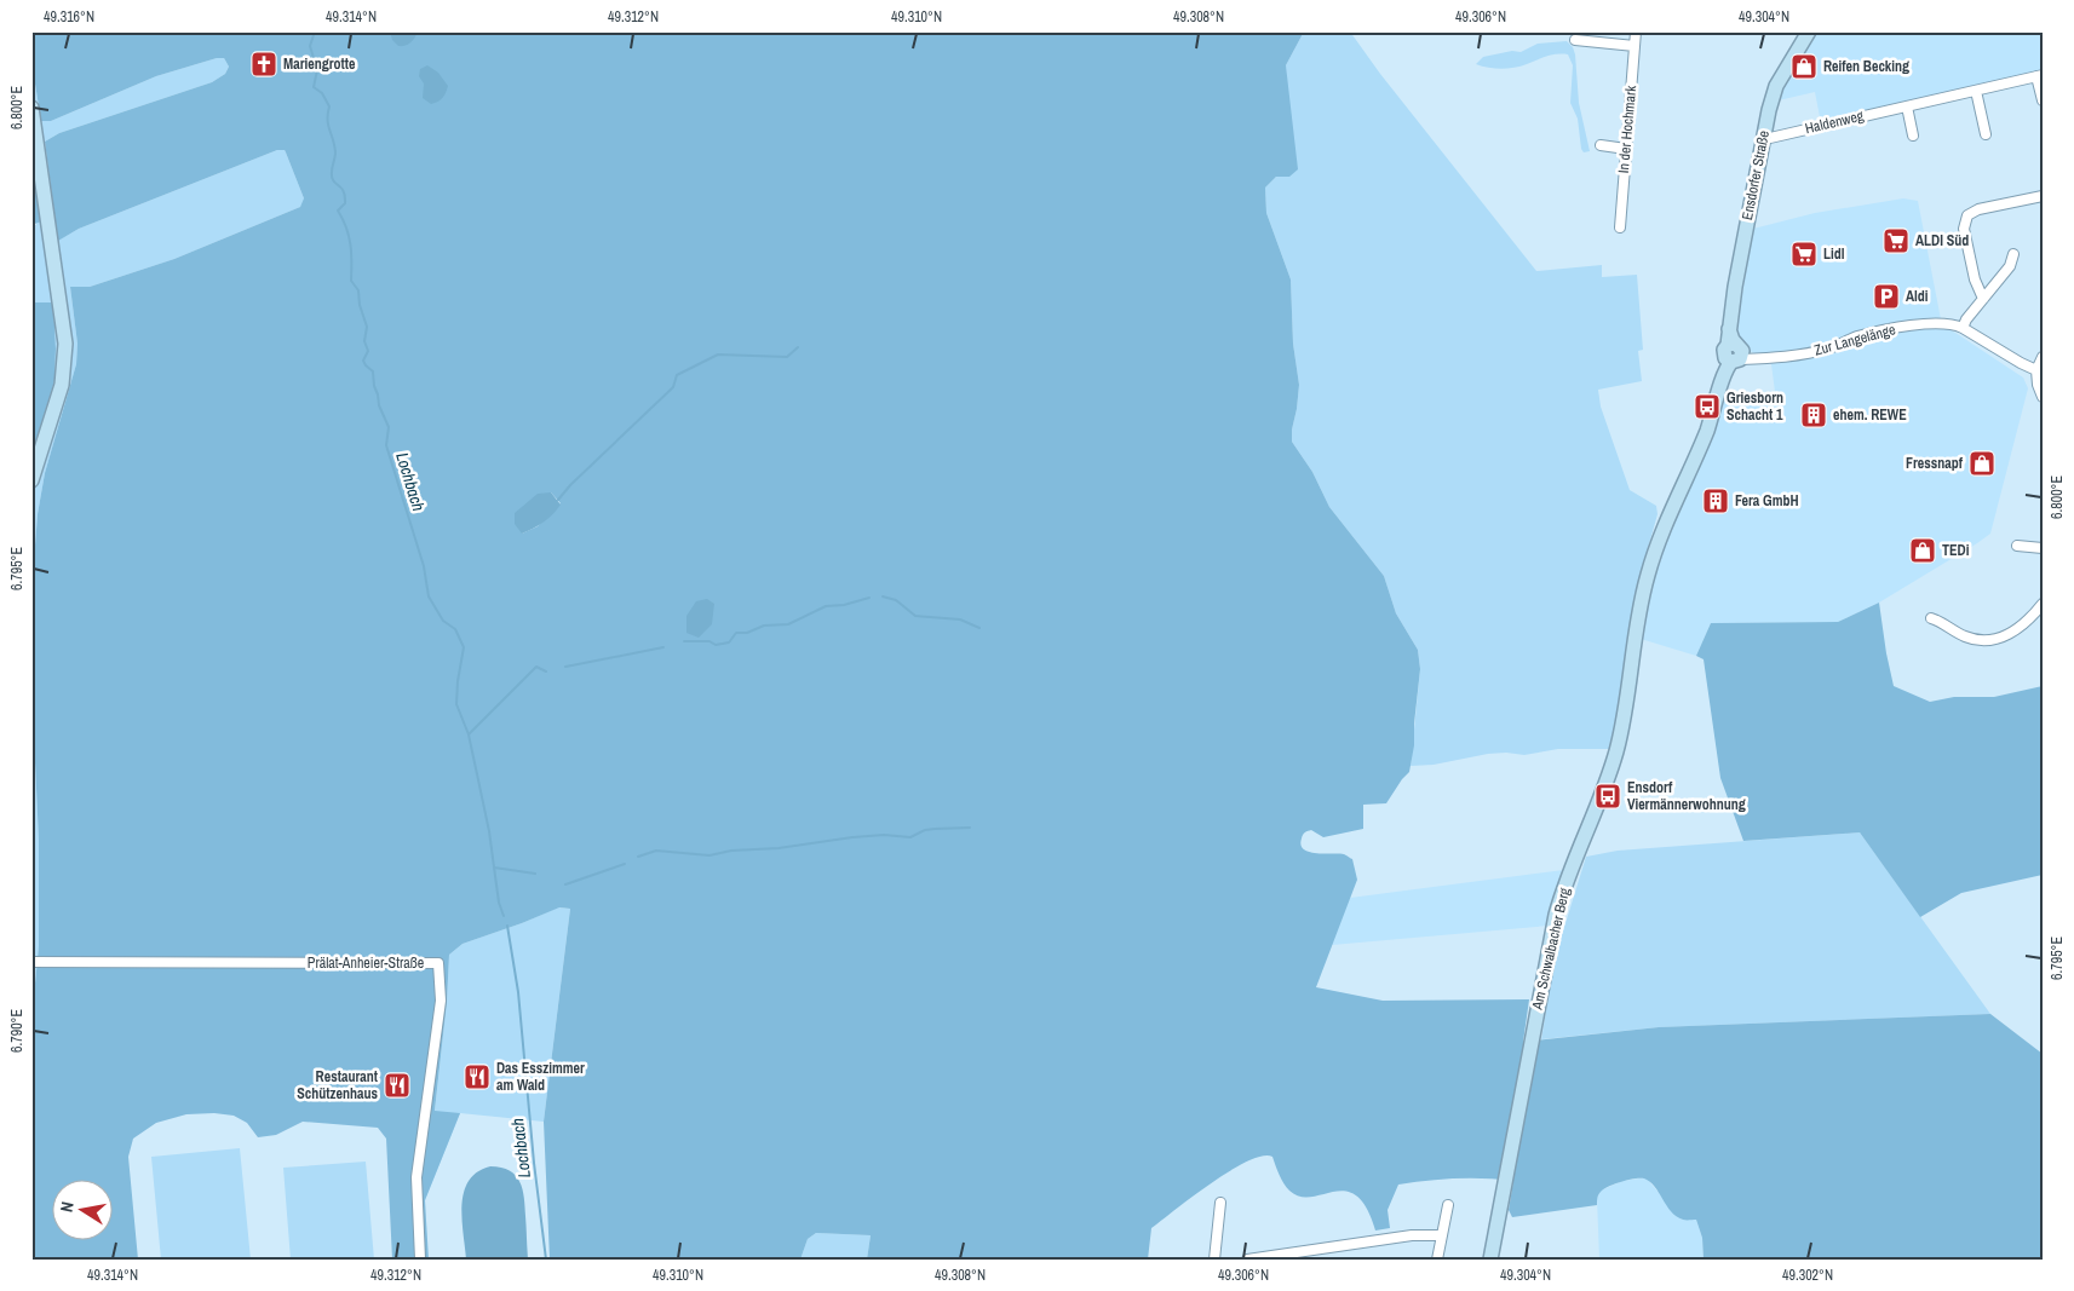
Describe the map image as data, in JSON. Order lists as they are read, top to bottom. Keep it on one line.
{"streets":{"main road":["Ensdorfer Straße","Am Schwalbacher Berg"],"street":["Haldenweg","In der Hochmark","Zur Langelänge","Prälat-Anheier-Straße"]},"crossings":[["Haldenweg","Ensdorfer Straße"],["Ensdorfer Straße","Zur Langelänge"],["Ensdorfer Straße","Am Schwalbacher Berg"],["Zur Langelänge","Am Schwalbacher Berg"]],"water":["Lochbach"],"places":{"church":["Mariengrotte"],"shop":["Reifen Becking","Fressnapf","TEDi"],"supermarket":["ALDI Süd","Lidl"],"parking":["Aldi"],"bus stop":["Griesborn Schacht 1","Ensdorf Viermännerwohnung"],"building":["ehem. REWE","Fera GmbH"],"restaurant":["Das Esszimmer am Wald","Restaurant Schützenhaus"]},"north":"left","coordinates":["49.316°N","49.314°N","49.312°N","49.310°N","49.308°N","49.306°N","49.304°N","6.800°E","6.795°E","6.790°E","49.302°N"]}
